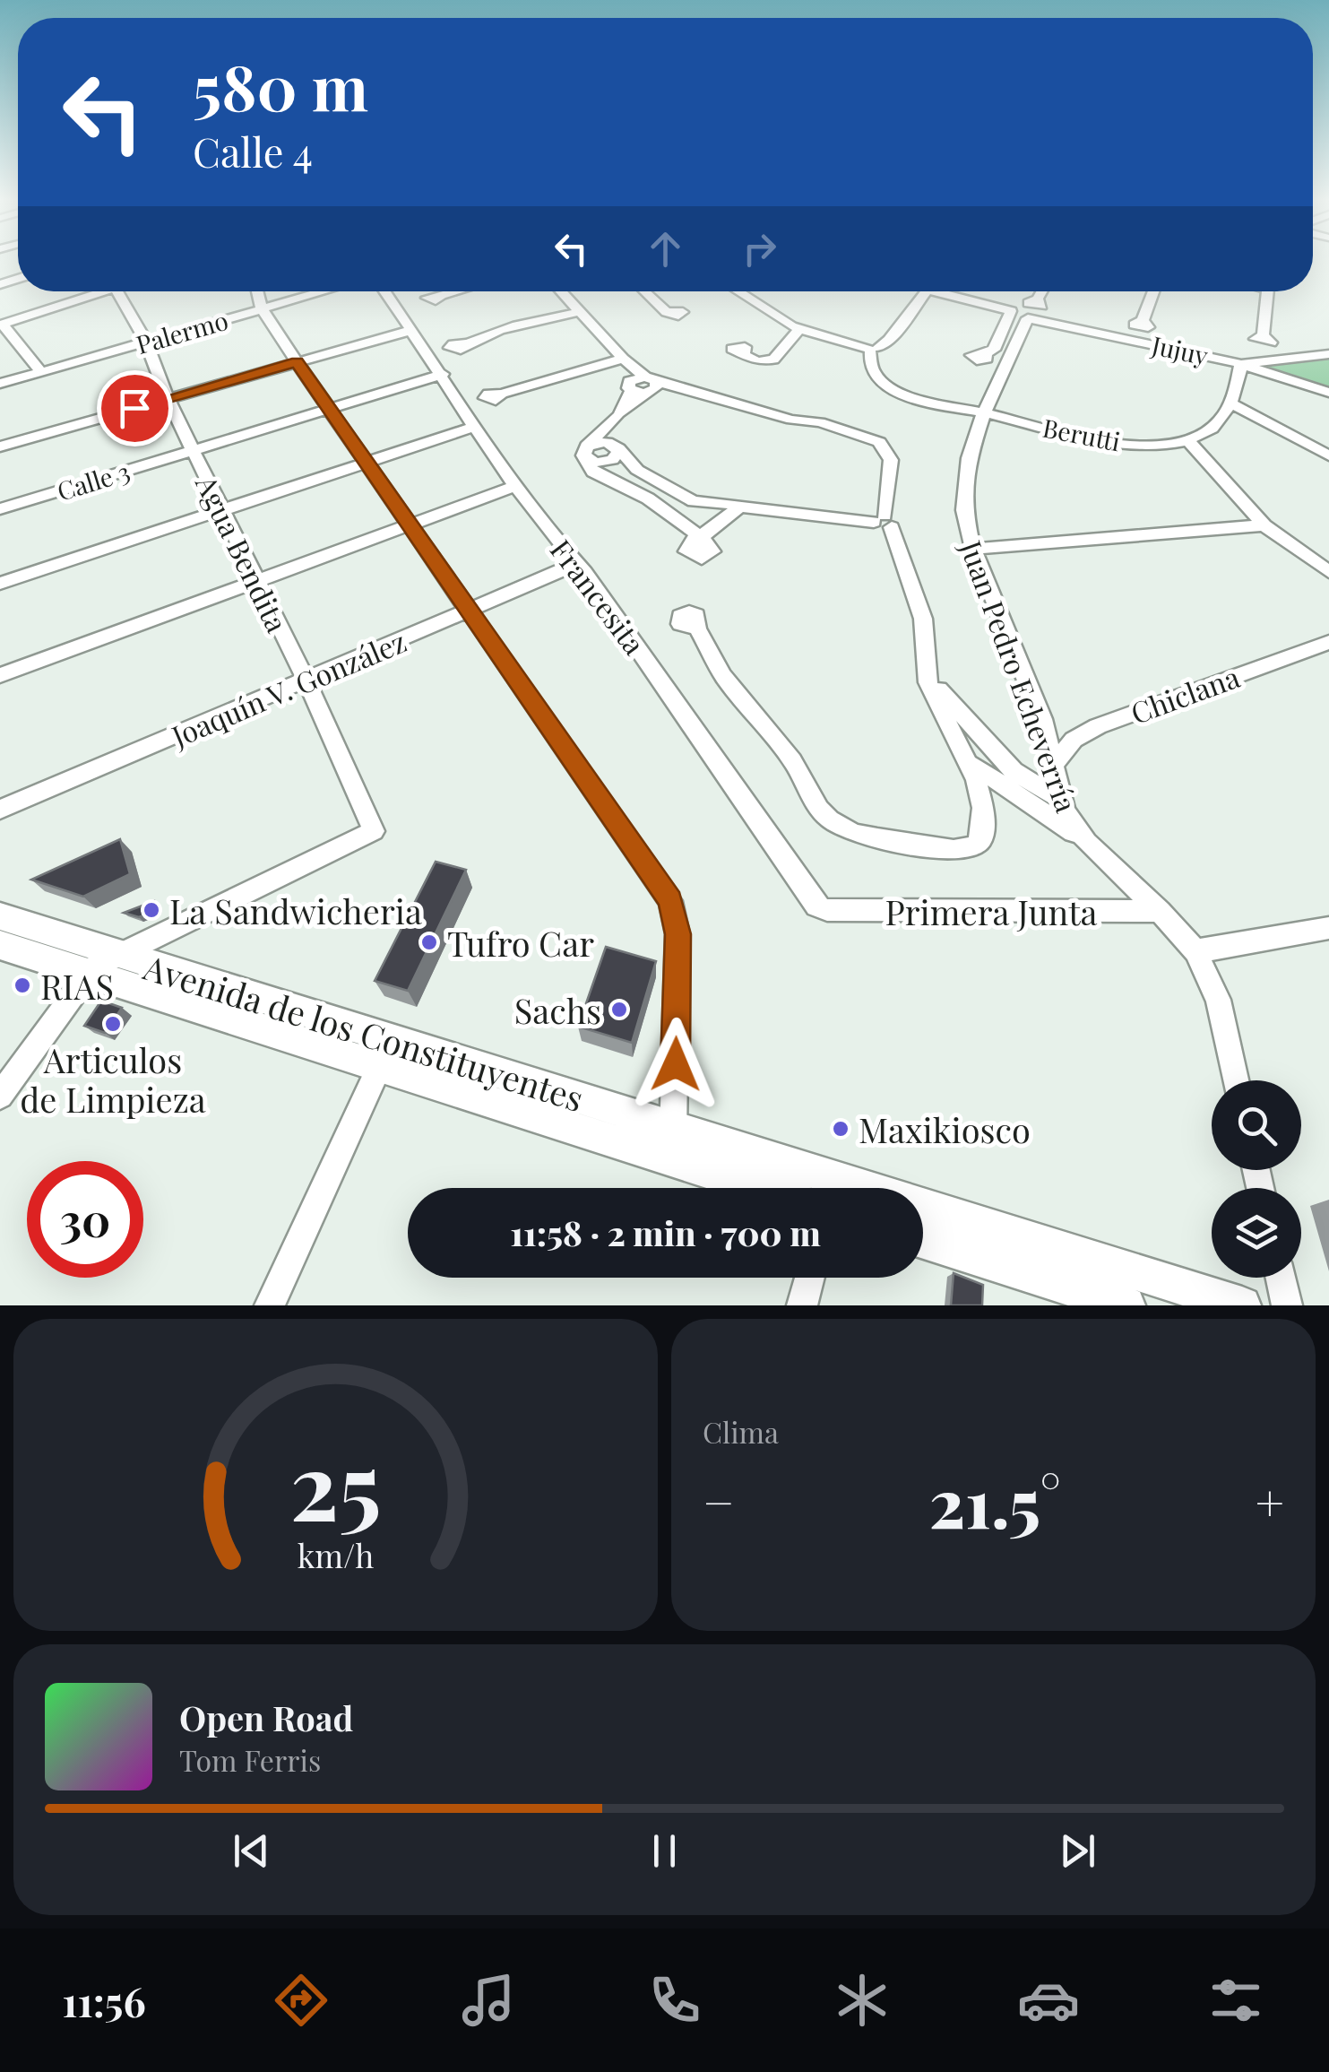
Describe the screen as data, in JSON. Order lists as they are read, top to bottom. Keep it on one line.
{"streets":{"main road":["Avenida de los Constituyentes"],"street":["Palermo","Jujuy","Berutti","Calle 3","Agua Bendita","Francesita","Juan Pedro Echeverría","Joaquín V. González","Chiclana","Primera Junta"]},"crossings":[["Palermo","Agua Bendita"],["Jujuy","Juan Pedro Echeverría"],["Berutti","Juan Pedro Echeverría"],["Calle 3","Agua Bendita"],["Calle 3","Francesita"],["Agua Bendita","Joaquín V. González"],["Agua Bendita","Avenida de los Constituyentes"],["Francesita","Joaquín V. González"],["Francesita","Primera Junta"],["Juan Pedro Echeverría","Chiclana"],["Juan Pedro Echeverría","Primera Junta"]],"places":["La Sandwicheria","Tufro Car","RIAS","Sachs","Articulos de Limpieza","Maxikiosco"],"page":{"turn":["580 m","Calle 4"],"limit":"30","trip":"11:58 · 2 min · 700 m","tile":"Clima","heat":["−","21.5°","+"],"song":["Open Road","Tom Ferris"],"tabs":"11:56","gauge":["25","km/h"]}}
